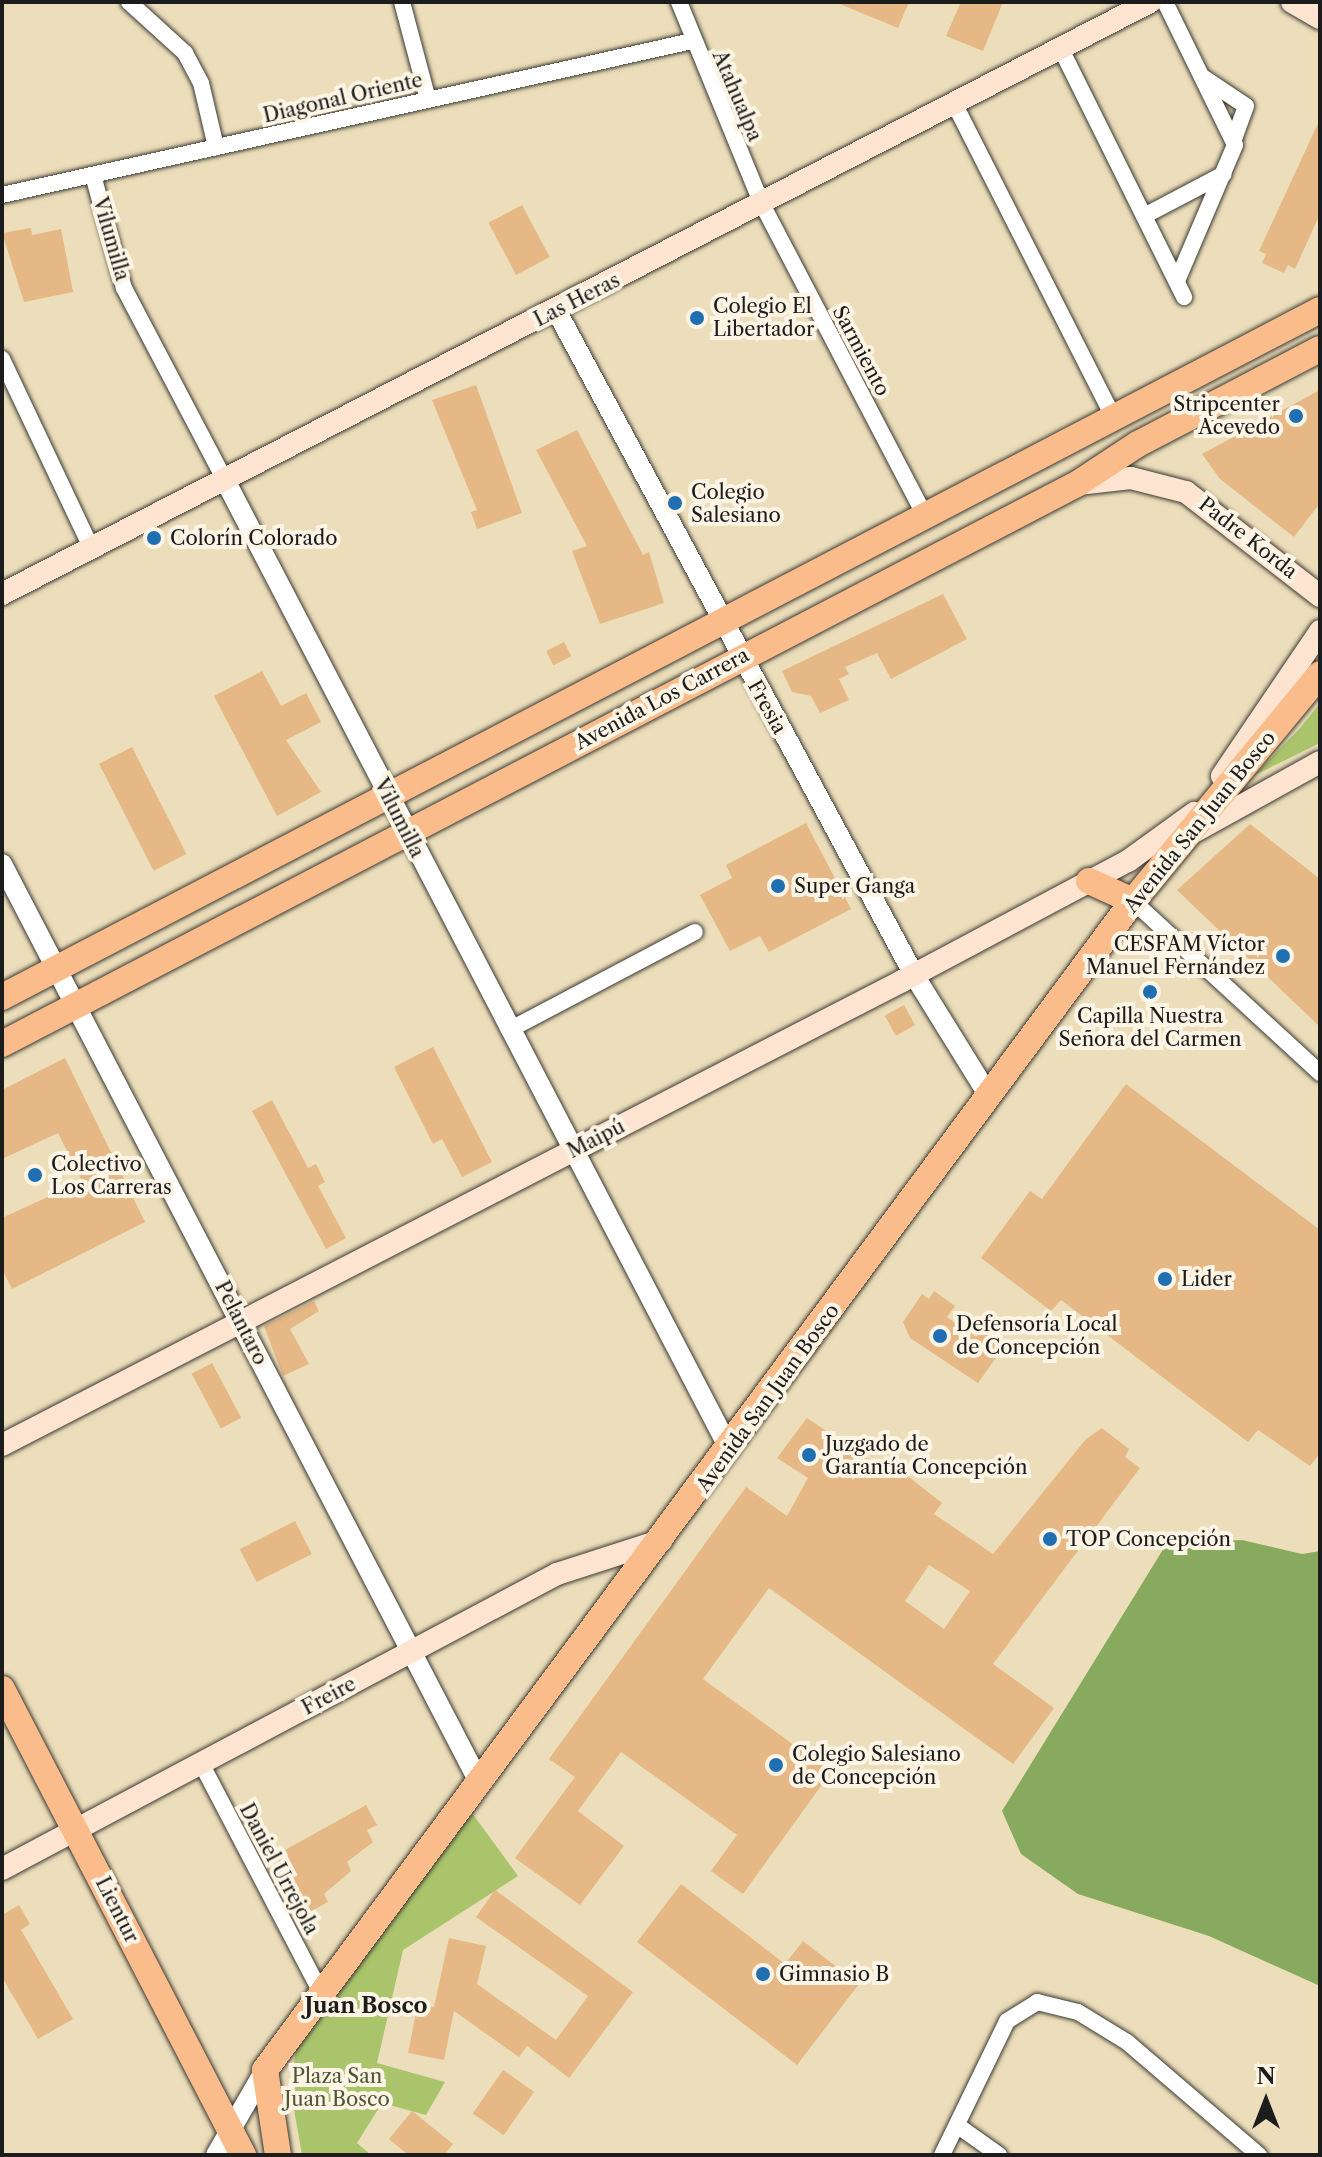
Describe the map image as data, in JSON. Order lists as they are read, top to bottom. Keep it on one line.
{"streets":{"main road":["Las Heras","Padre Korda","Avenida Los Carrera","Avenida San Juan Bosco","Maipú","Freire","Lientur"],"street":["Atahualpa","Diagonal Oriente","Vilumilla","Sarmiento","Fresia","Pelantaro","Daniel Urrejola"]},"crossings":[["Atahualpa","Diagonal Oriente"],["Atahualpa","Las Heras"],["Atahualpa","Sarmiento"],["Diagonal Oriente","Vilumilla"],["Vilumilla","Las Heras"],["Vilumilla","Avenida Los Carrera"],["Vilumilla","Avenida San Juan Bosco"],["Vilumilla","Maipú"],["Las Heras","Sarmiento"],["Las Heras","Fresia"],["Sarmiento","Avenida Los Carrera"],["Padre Korda","Avenida Los Carrera"],["Avenida Los Carrera","Fresia"],["Avenida Los Carrera","Pelantaro"],["Fresia","Avenida San Juan Bosco"],["Fresia","Maipú"],["Avenida San Juan Bosco","Maipú"],["Avenida San Juan Bosco","Pelantaro"],["Avenida San Juan Bosco","Freire"],["Avenida San Juan Bosco","Daniel Urrejola"],["Avenida San Juan Bosco","Lientur"],["Maipú","Pelantaro"],["Pelantaro","Freire"],["Freire","Daniel Urrejola"],["Freire","Lientur"]],"districts":["Juan Bosco"],"parks":["Plaza San Juan Bosco"],"places":["Colegio El Libertador","Stripcenter Acevedo","Colegio Salesiano","Colorín Colorado","Super Ganga","CESFAM Víctor Manuel Fernández","Capilla Nuestra Señora del Carmen","Colectivo Los Carreras","Lider","Defensoría Local de Concepción","Juzgado de Garantía Concepción","TOP Concepción","Colegio Salesiano de Concepción","Gimnasio B"],"north":"top"}
